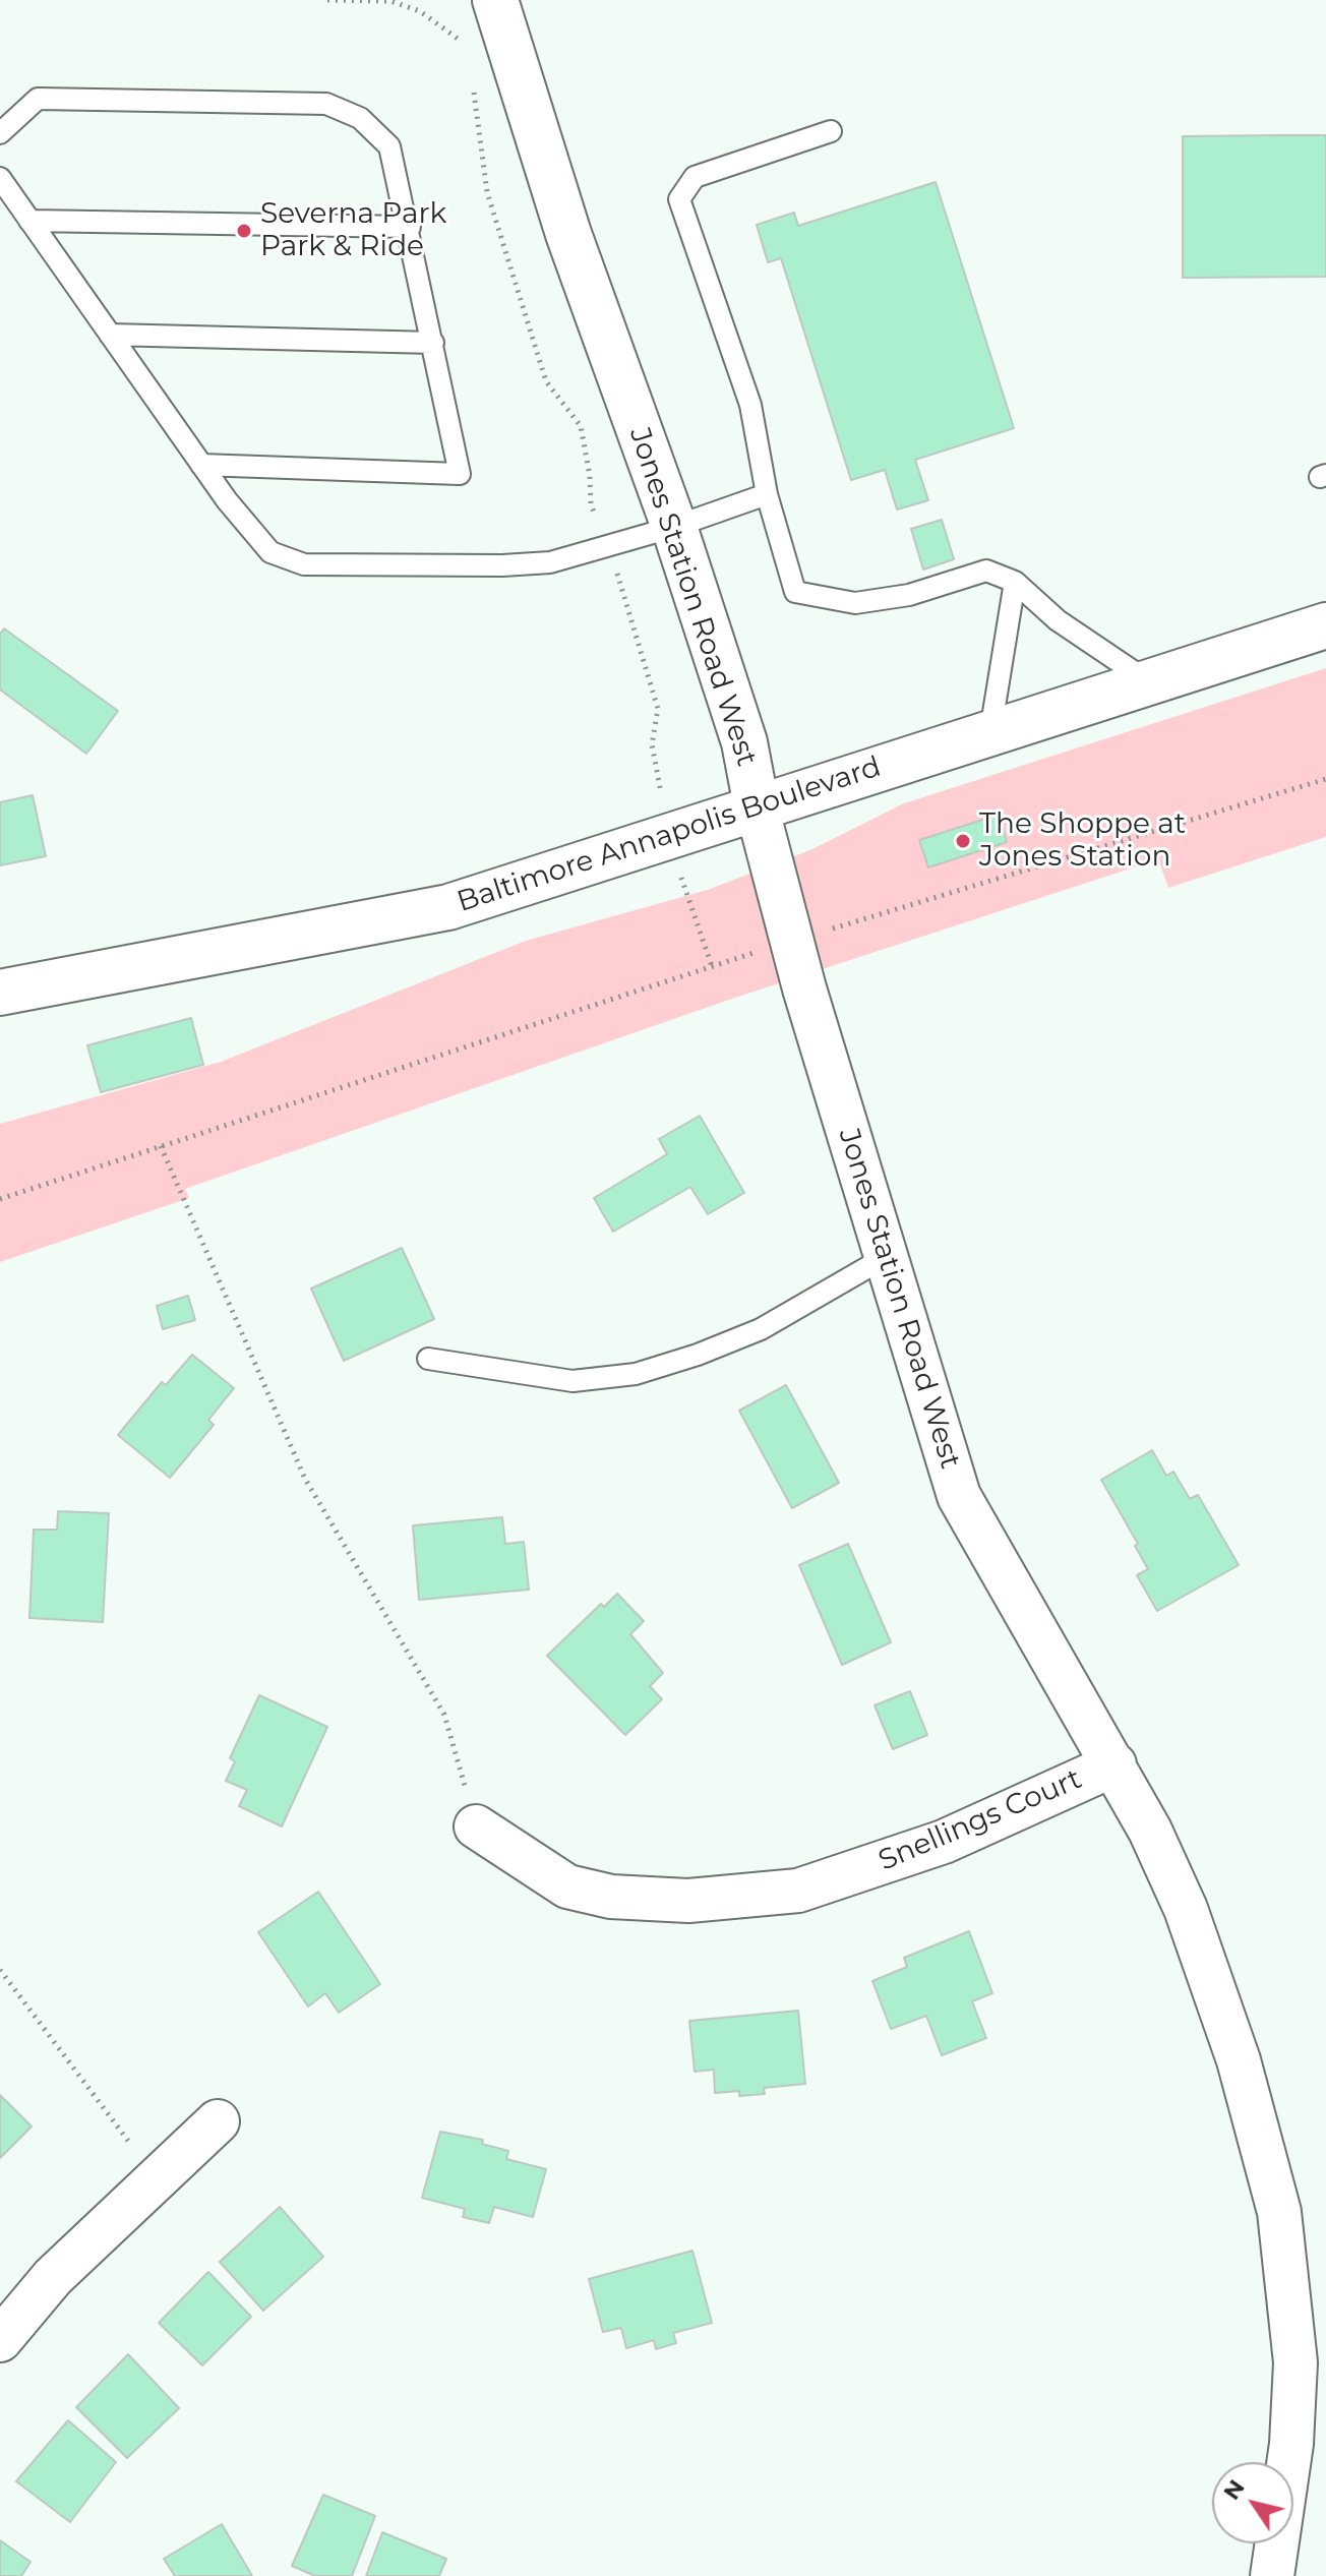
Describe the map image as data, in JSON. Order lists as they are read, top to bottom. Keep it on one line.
{"streets":{"street":["Jones Station Road West","Baltimore Annapolis Boulevard","Snellings Court"]},"crossings":[["Jones Station Road West","Baltimore Annapolis Boulevard"],["Jones Station Road West","Snellings Court"]],"places":["Severna Park Park & Ride","The Shoppe at Jones Station"],"north":"top left"}
